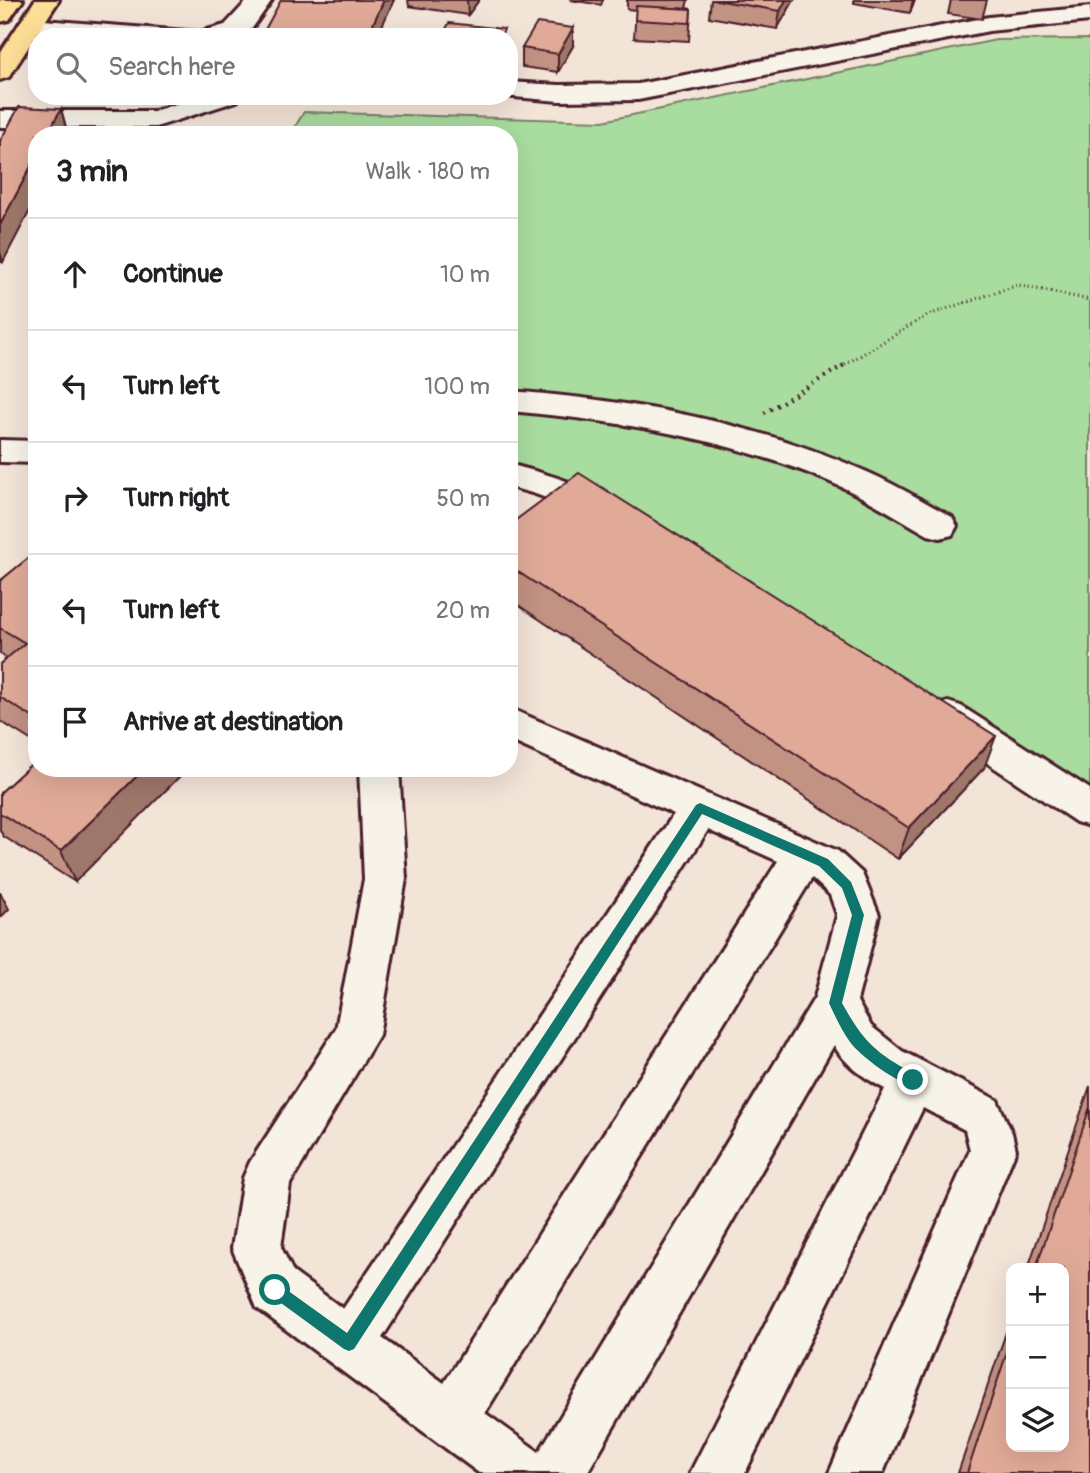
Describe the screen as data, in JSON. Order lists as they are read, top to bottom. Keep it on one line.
{"page":{"search":"Search here","heading":["3 min","Walk · 180 m"],"list":[["Continue","10 m"],["Turn left","100 m"],["Turn right","50 m"],["Turn left","20 m"],"Arrive at destination"],"map_buttons":["+","−"]}}
